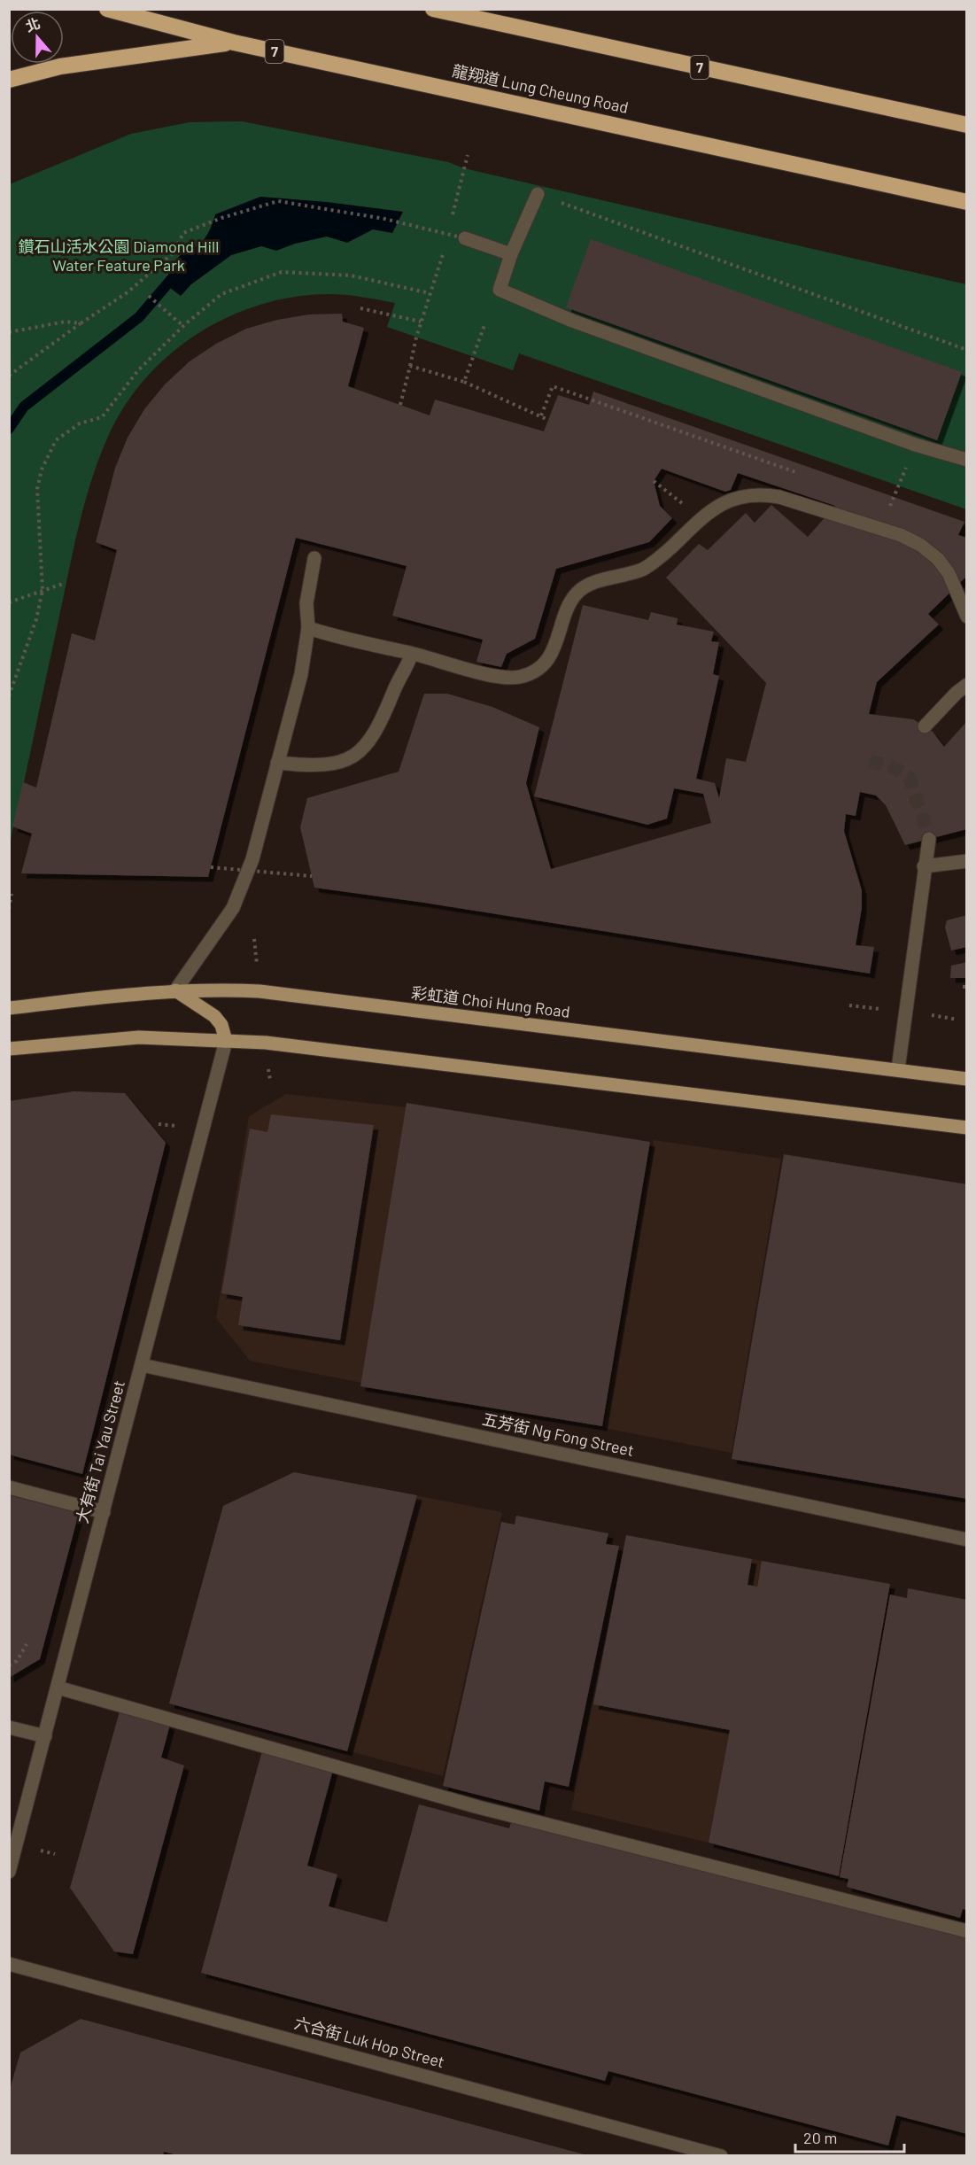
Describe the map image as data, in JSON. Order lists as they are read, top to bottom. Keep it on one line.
{"streets":{"highway":["7","龍翔道 Lung Cheung Road"],"main road":["彩虹道 Choi Hung Road"],"street":["五芳街 Ng Fong Street","大有街 Tai Yau Street","六合街 Luk Hop Street"]},"crossings":[["五芳街 Ng Fong Street","大有街 Tai Yau Street"]],"parks":["鑽石山活水公園 Diamond Hill Water Feature Park"],"scale_bar":"20 m","north":"top"}
